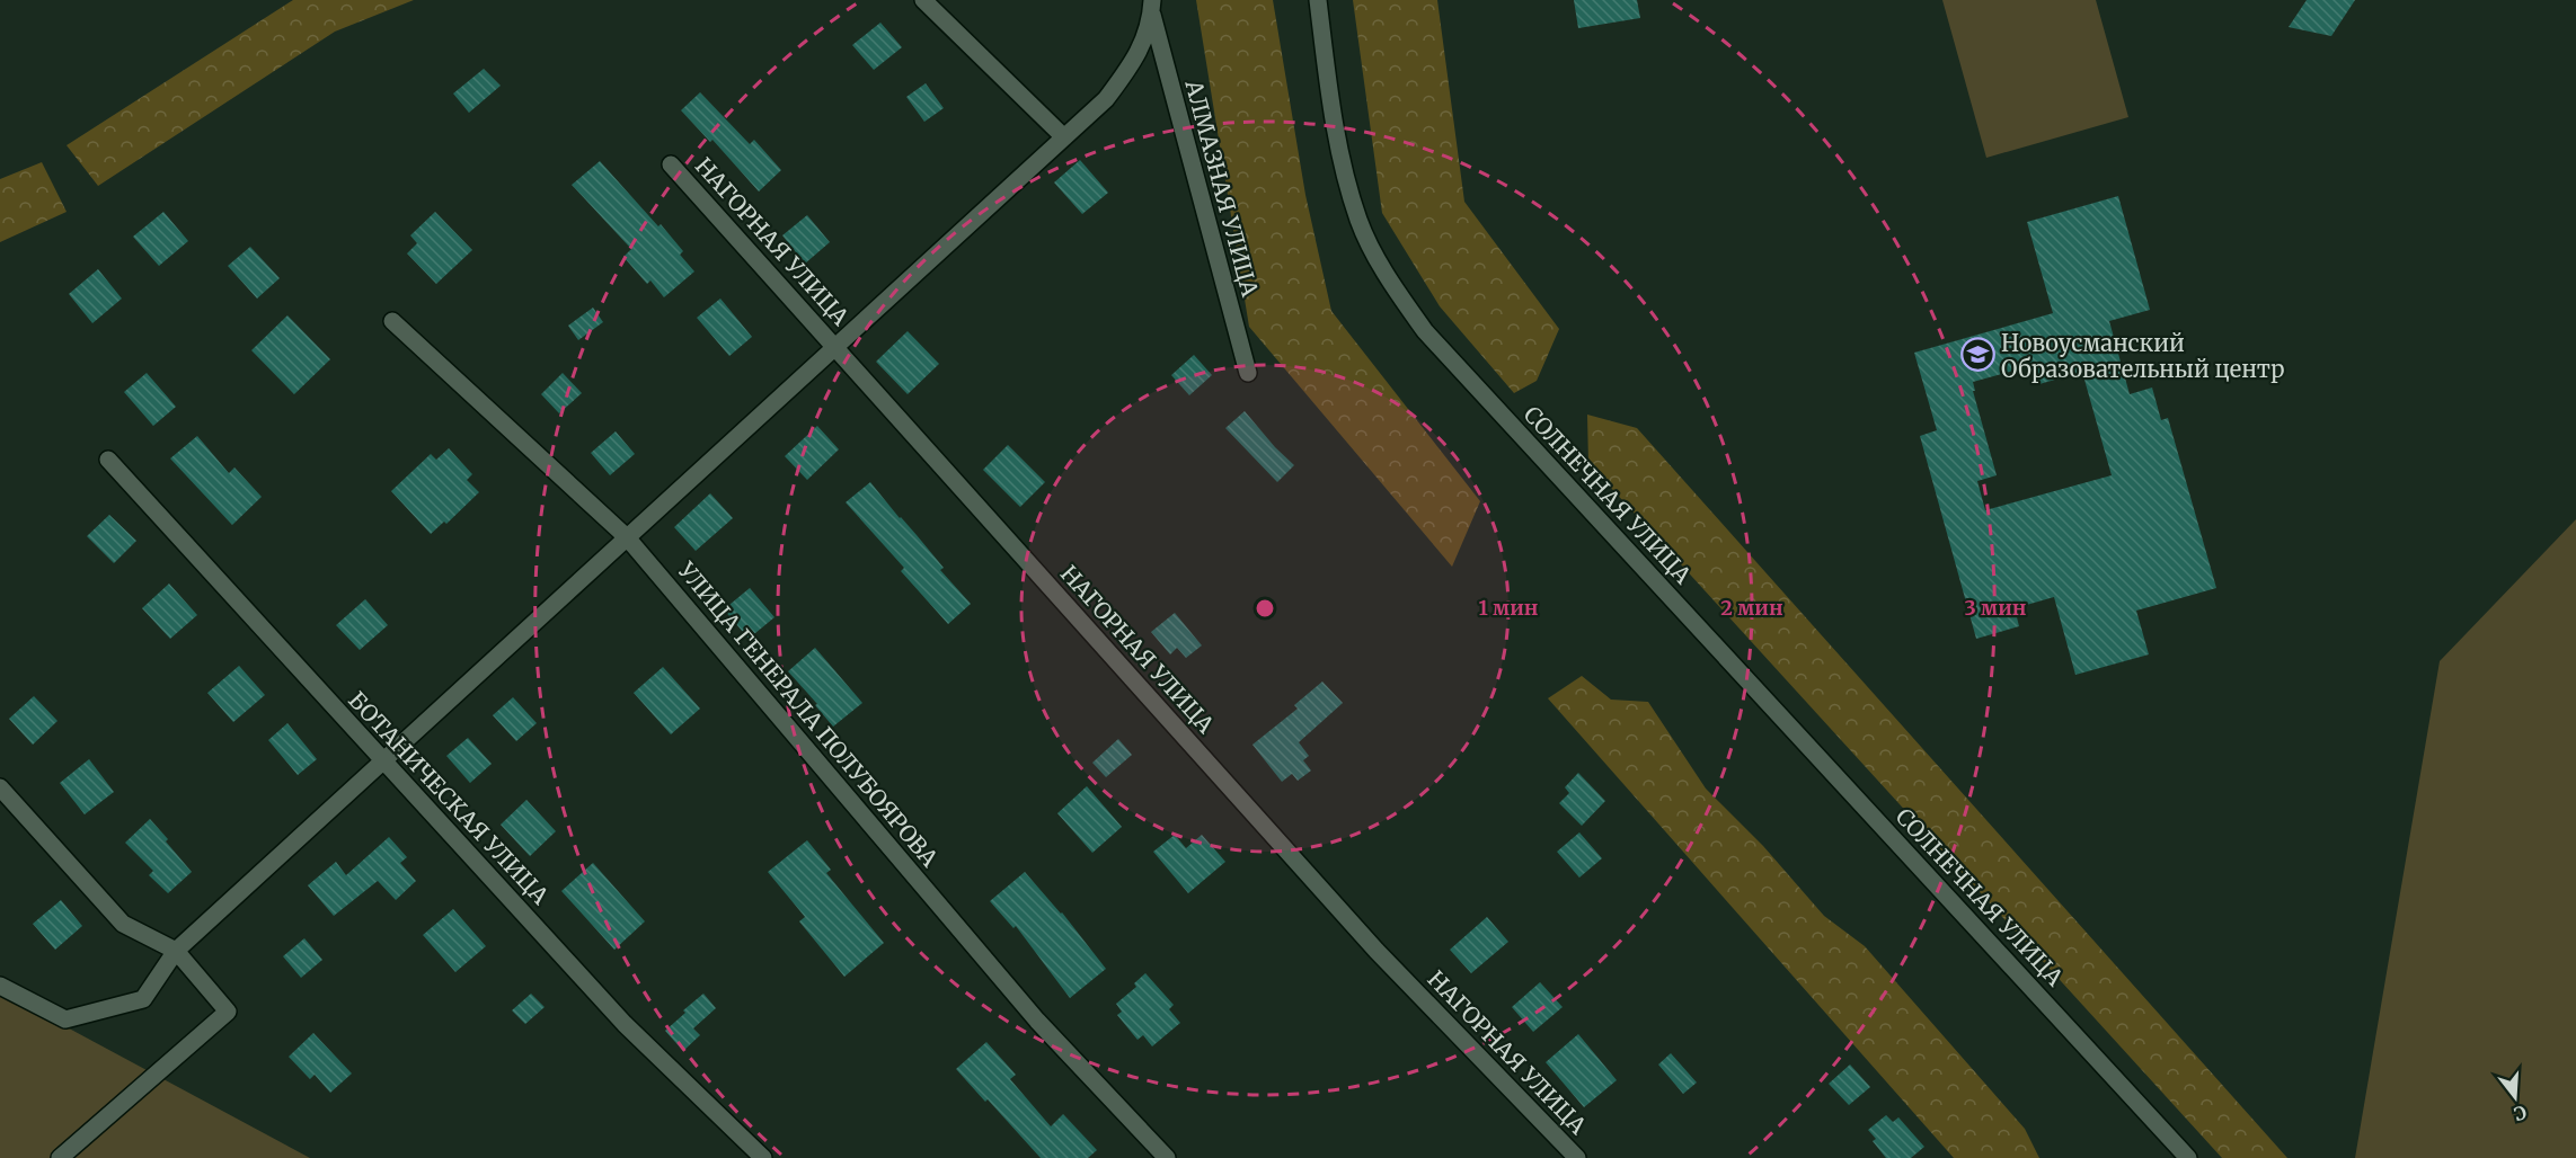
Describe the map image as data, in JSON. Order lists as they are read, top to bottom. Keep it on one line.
{"streets":{"street":["АЛМАЗНАЯ УЛИЦА","НАГОРНАЯ УЛИЦА","СОЛНЕЧНАЯ УЛИЦА","УЛИЦА ГЕНЕРАЛА ПОЛУБОЯРОВА","БОТАНИЧЕСКАЯ УЛИЦА"]},"places":{"school or university":["Новоусманский Образовательный центр"]},"north":"bottom","rings":["1 мин","2 мин","3 мин"]}
